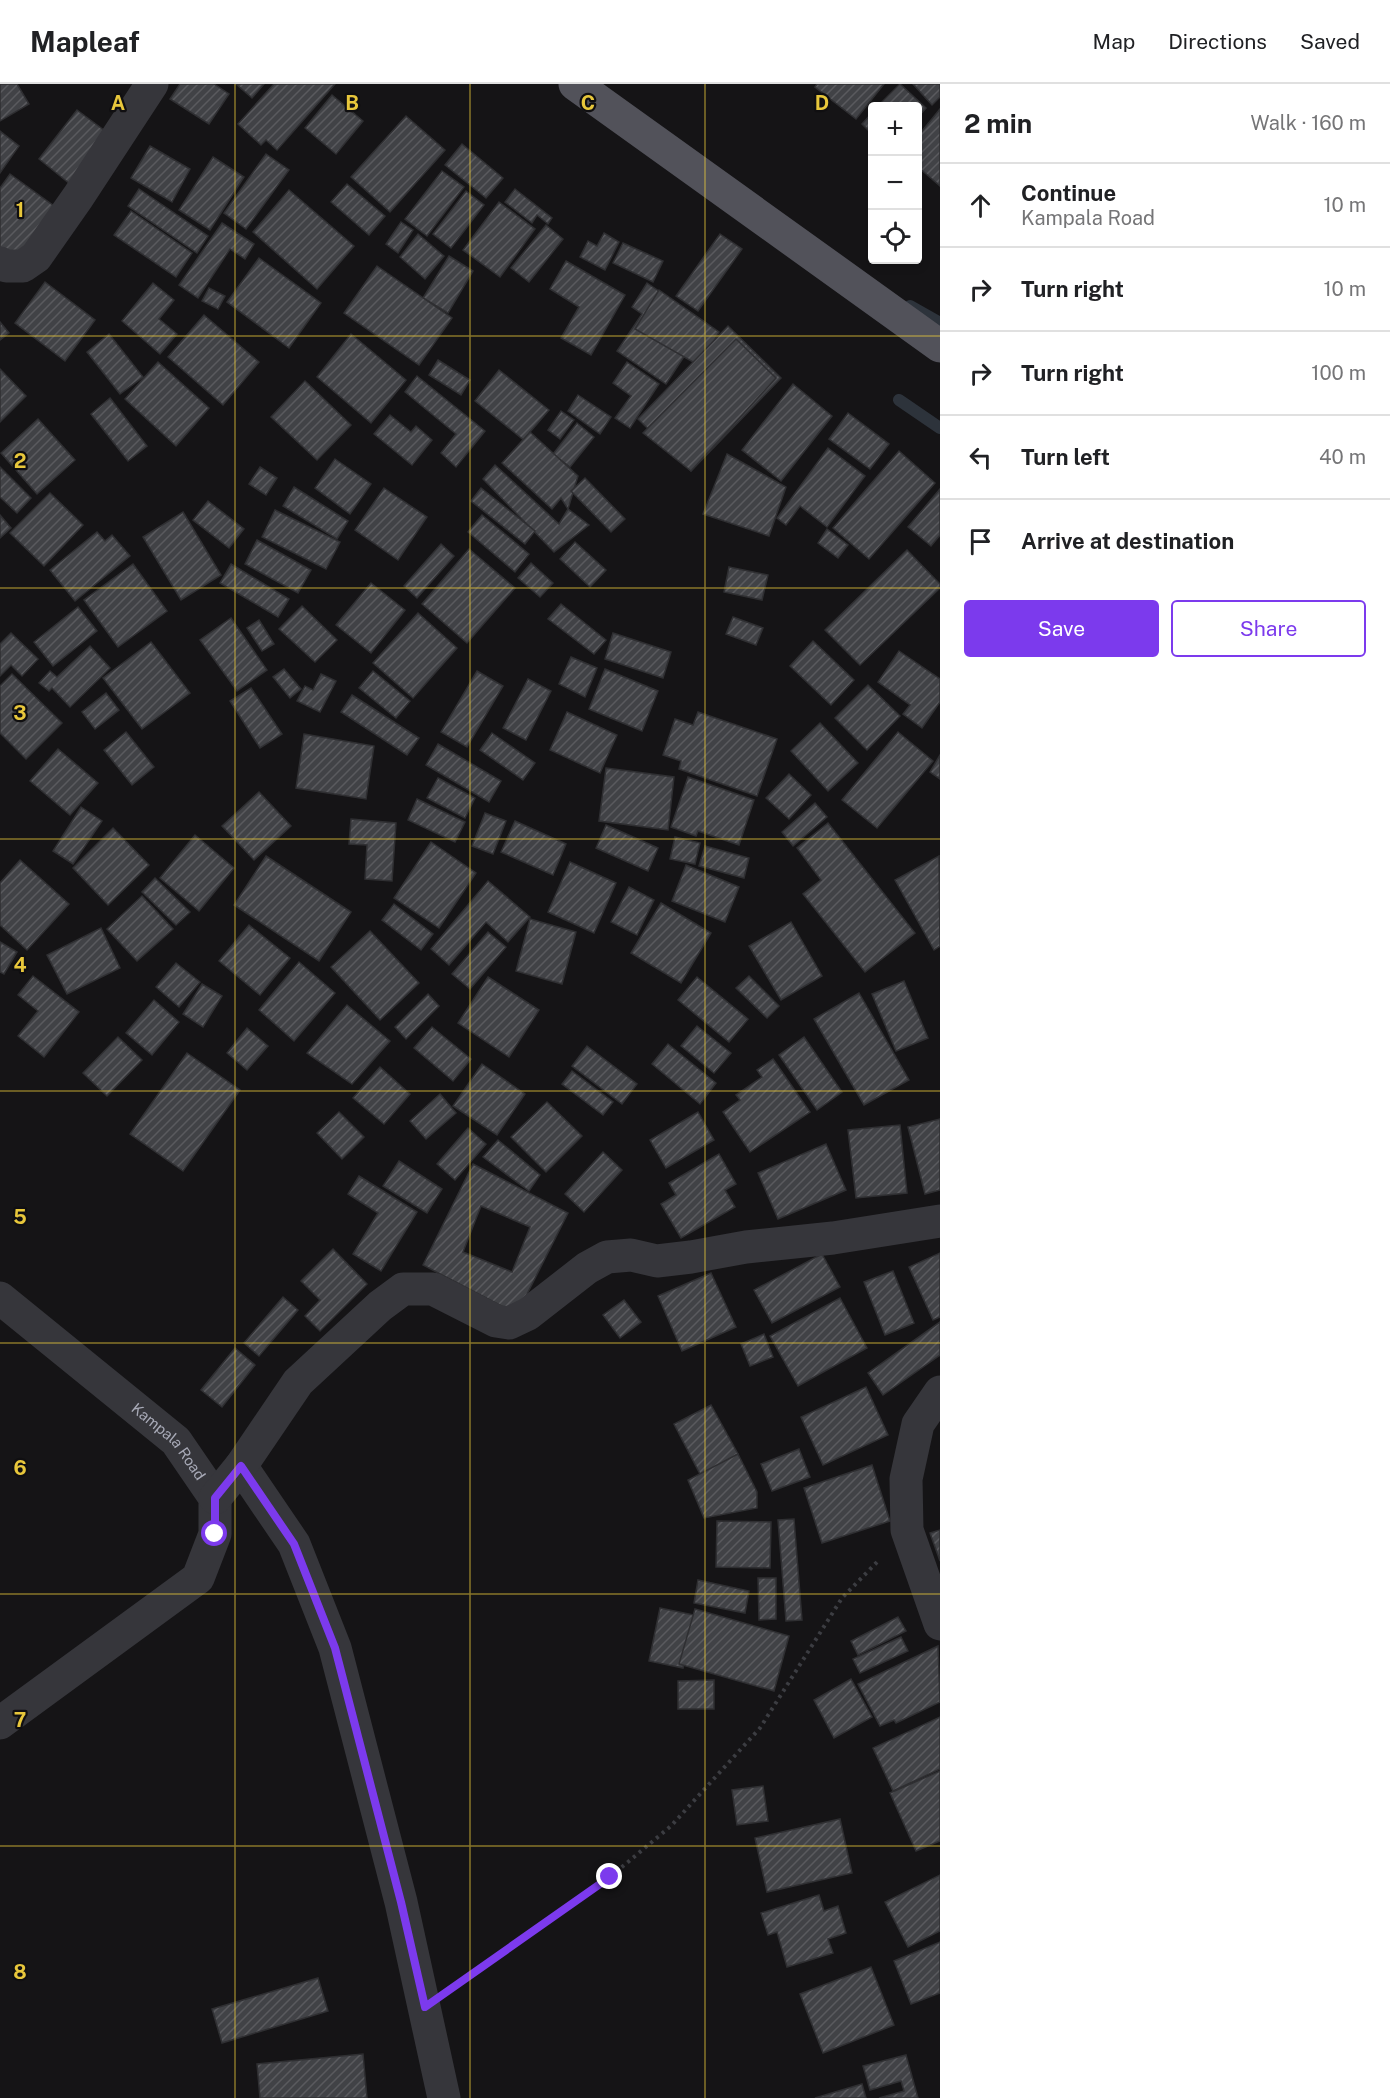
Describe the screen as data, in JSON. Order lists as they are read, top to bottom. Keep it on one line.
{"streets":{"street":["Kampala Road"]},"page":{"header":"Mapleaf","nav":["Map","Directions","Saved"],"heading":["2 min","Walk · 160 m"],"map_buttons":["+","−"],"list":[["Continue","Kampala Road","10 m"],["Turn right","10 m"],["Turn right","100 m"],["Turn left","40 m"],"Arrive at destination"],"buttons":["Save","Share"]},"grid":{"columns":["A","B","C","D"],"rows":["1","2","3","4","5","6","7","8"]}}
